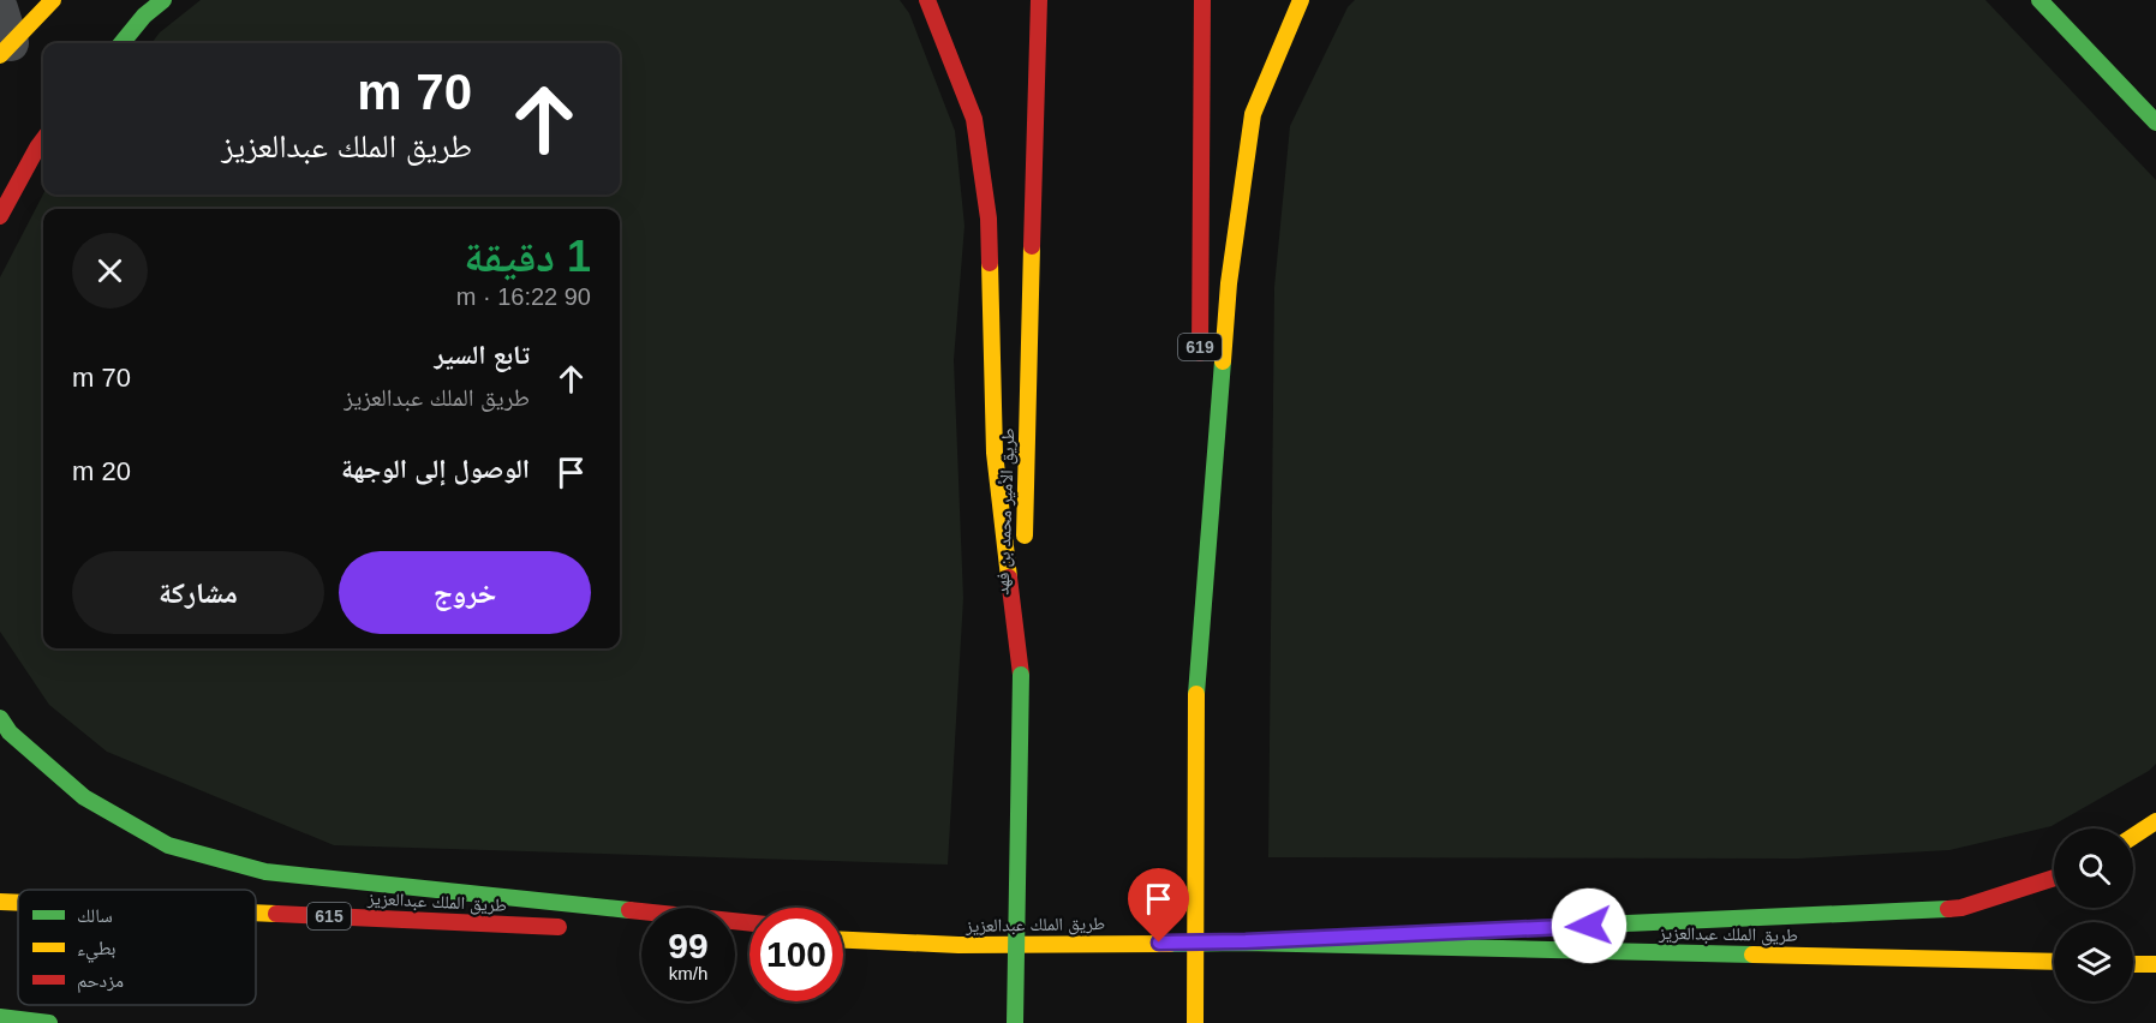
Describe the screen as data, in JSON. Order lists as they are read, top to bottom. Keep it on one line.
{"streets":{"main road":["619","طريق الأمير محمد بن فهد","طريق الملك عبدالعزيز","615"]},"legend":["سالك","بطيء","مزدحم"],"page":{"turn":["70 m","طريق الملك عبدالعزيز"],"heading":["1 دقيقة","90 m · 16:22"],"list":[{"name":"تابع السير","note":"طريق الملك عبدالعزيز","value":"70 m"},{"name":"الوصول إلى الوجهة","value":"20 m"}],"buttons":["خروج","مشاركة"],"speed":"99 km/h","limit":"100"}}
